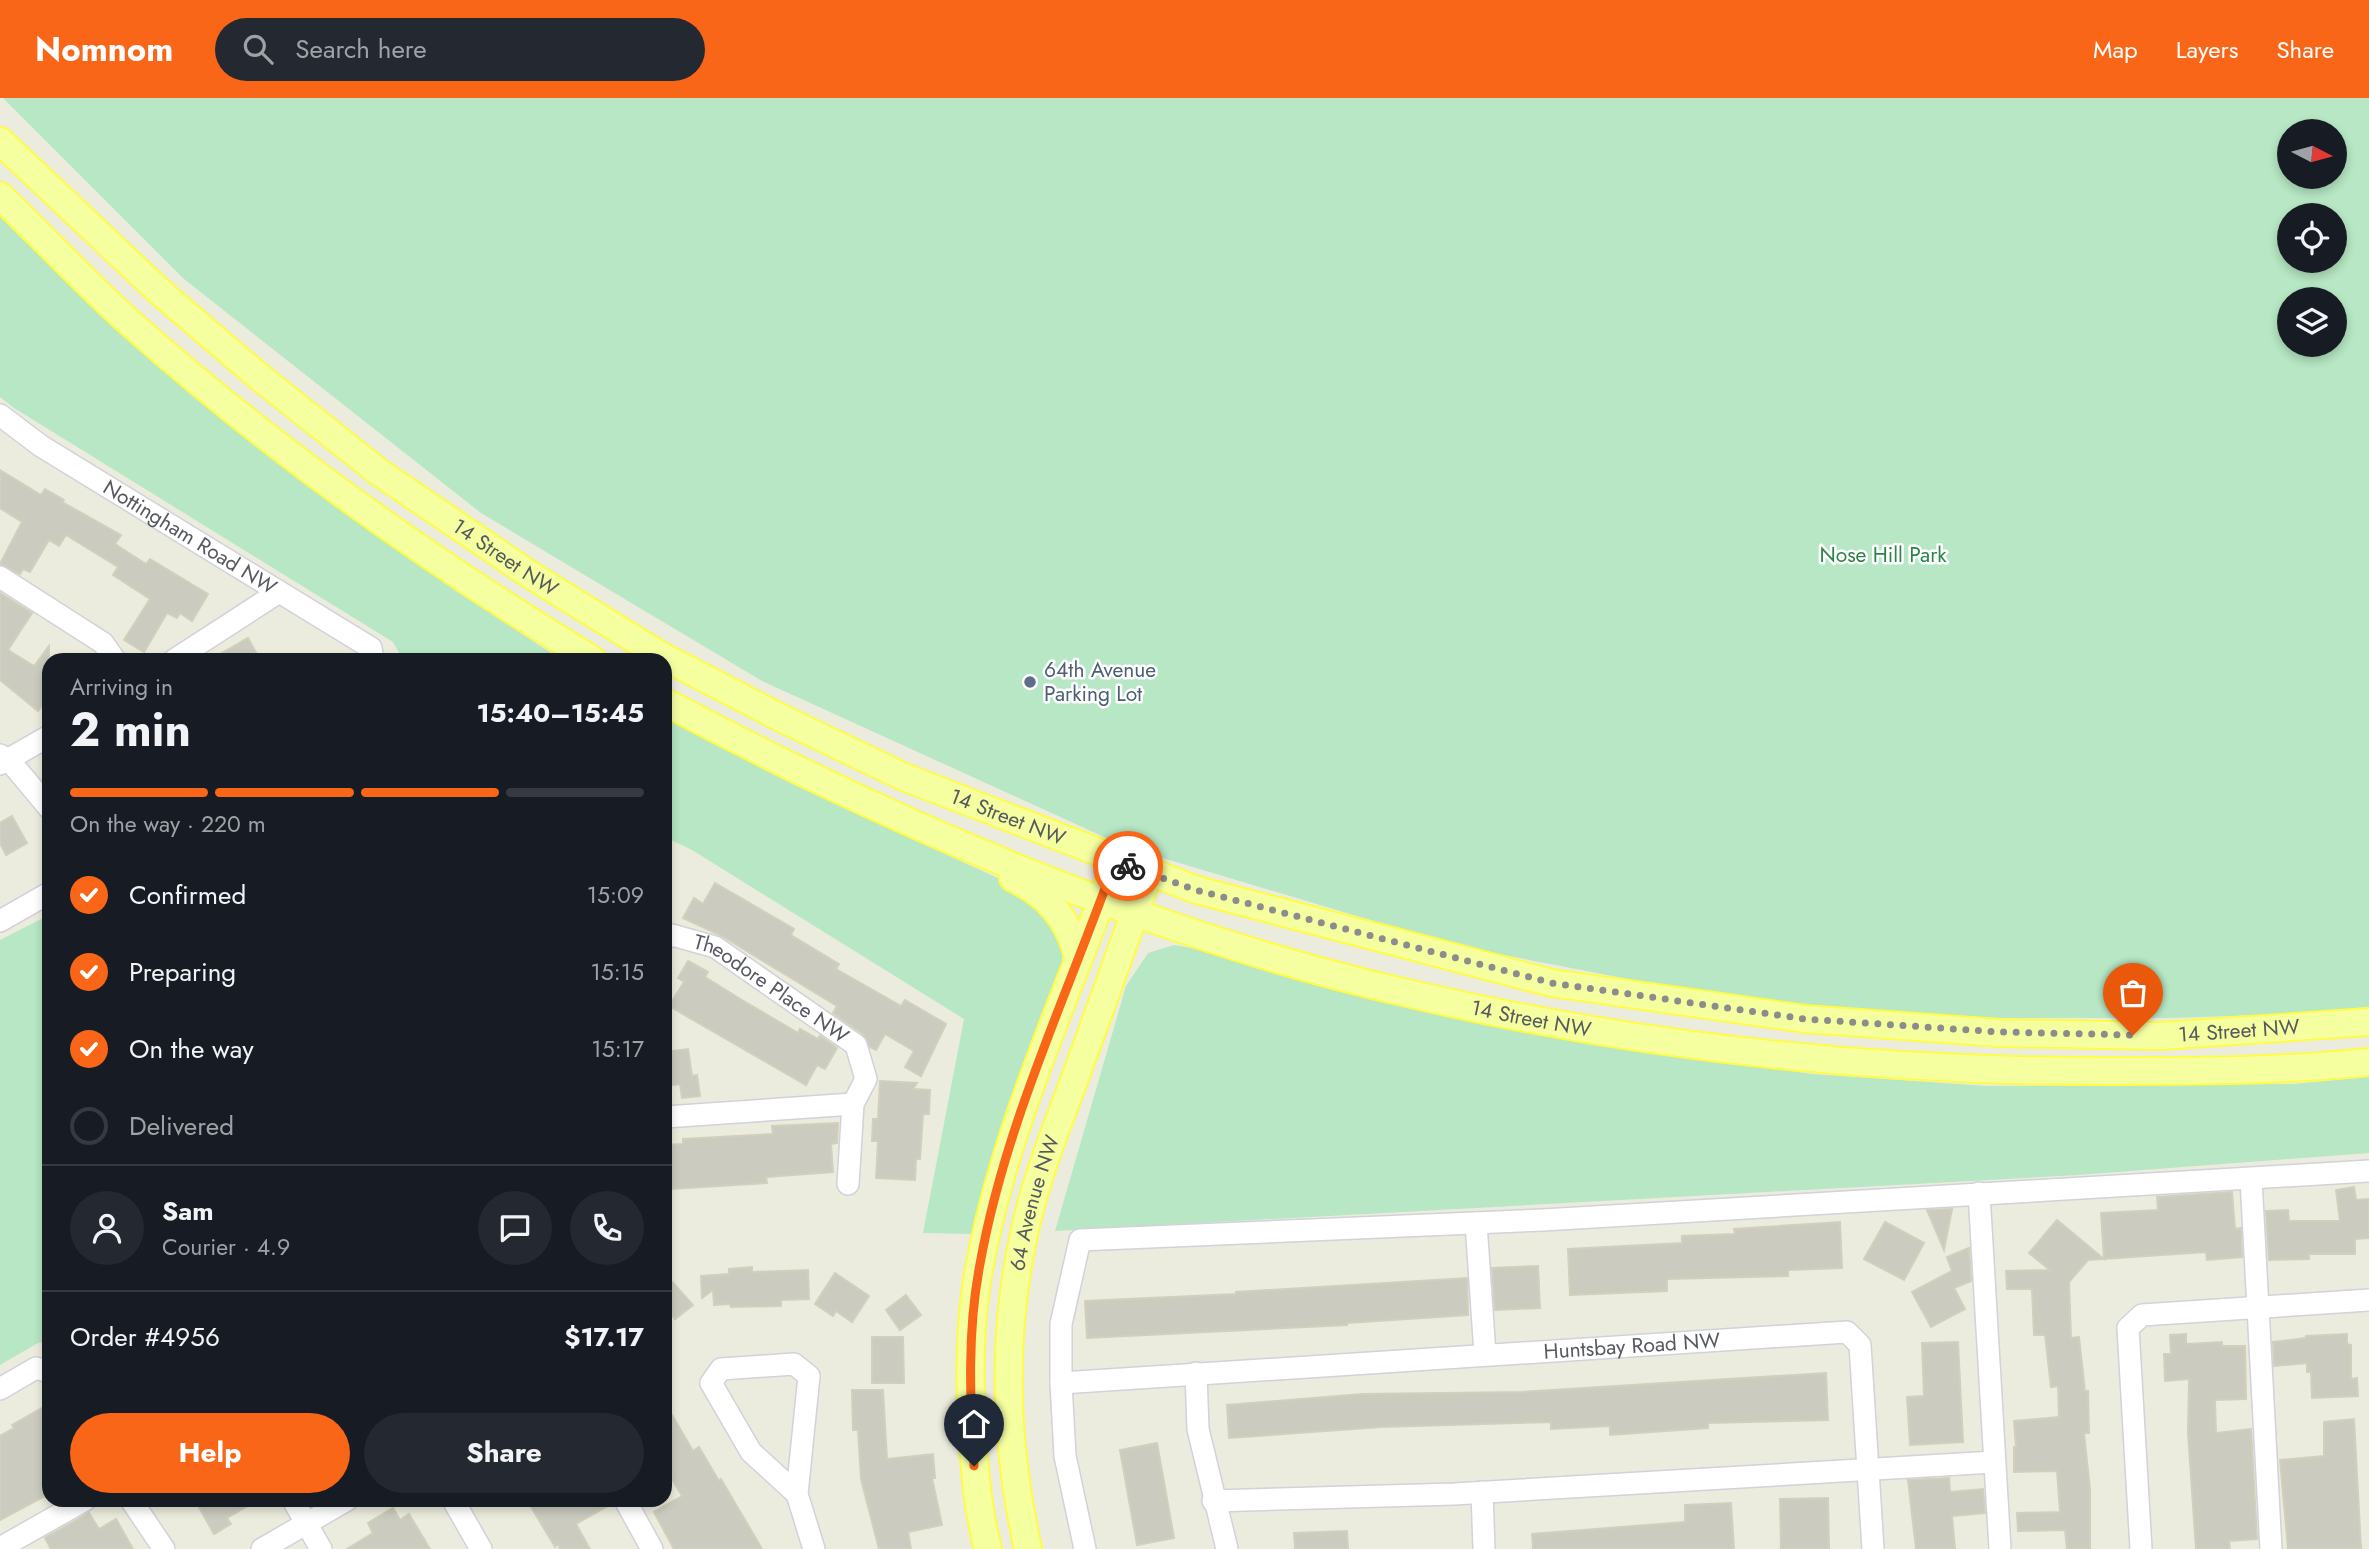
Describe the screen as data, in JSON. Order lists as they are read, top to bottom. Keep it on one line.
{"streets":{"main road":["14 Street NW","64 Avenue NW"],"street":["Nottingham Road NW","Theodore Place NW","Huntsbay Road NW"]},"crossings":[["14 Street NW","64 Avenue NW"]],"parks":["Nose Hill Park"],"places":["64th Avenue Parking Lot"],"north":"right","page":{"header":"Nomnom","search":"Search here","nav":["Map","Layers","Share"],"heading":["2 min","Arriving in","15:40–15:45"],"panel":["Sam","Courier · 4.9","Order #4956","$17.17"],"bar":"On the way · 220 m","list":[["Confirmed","15:09"],["Preparing","15:15"],["On the way","15:17"],"Delivered"],"buttons":["Help","Share"]}}
